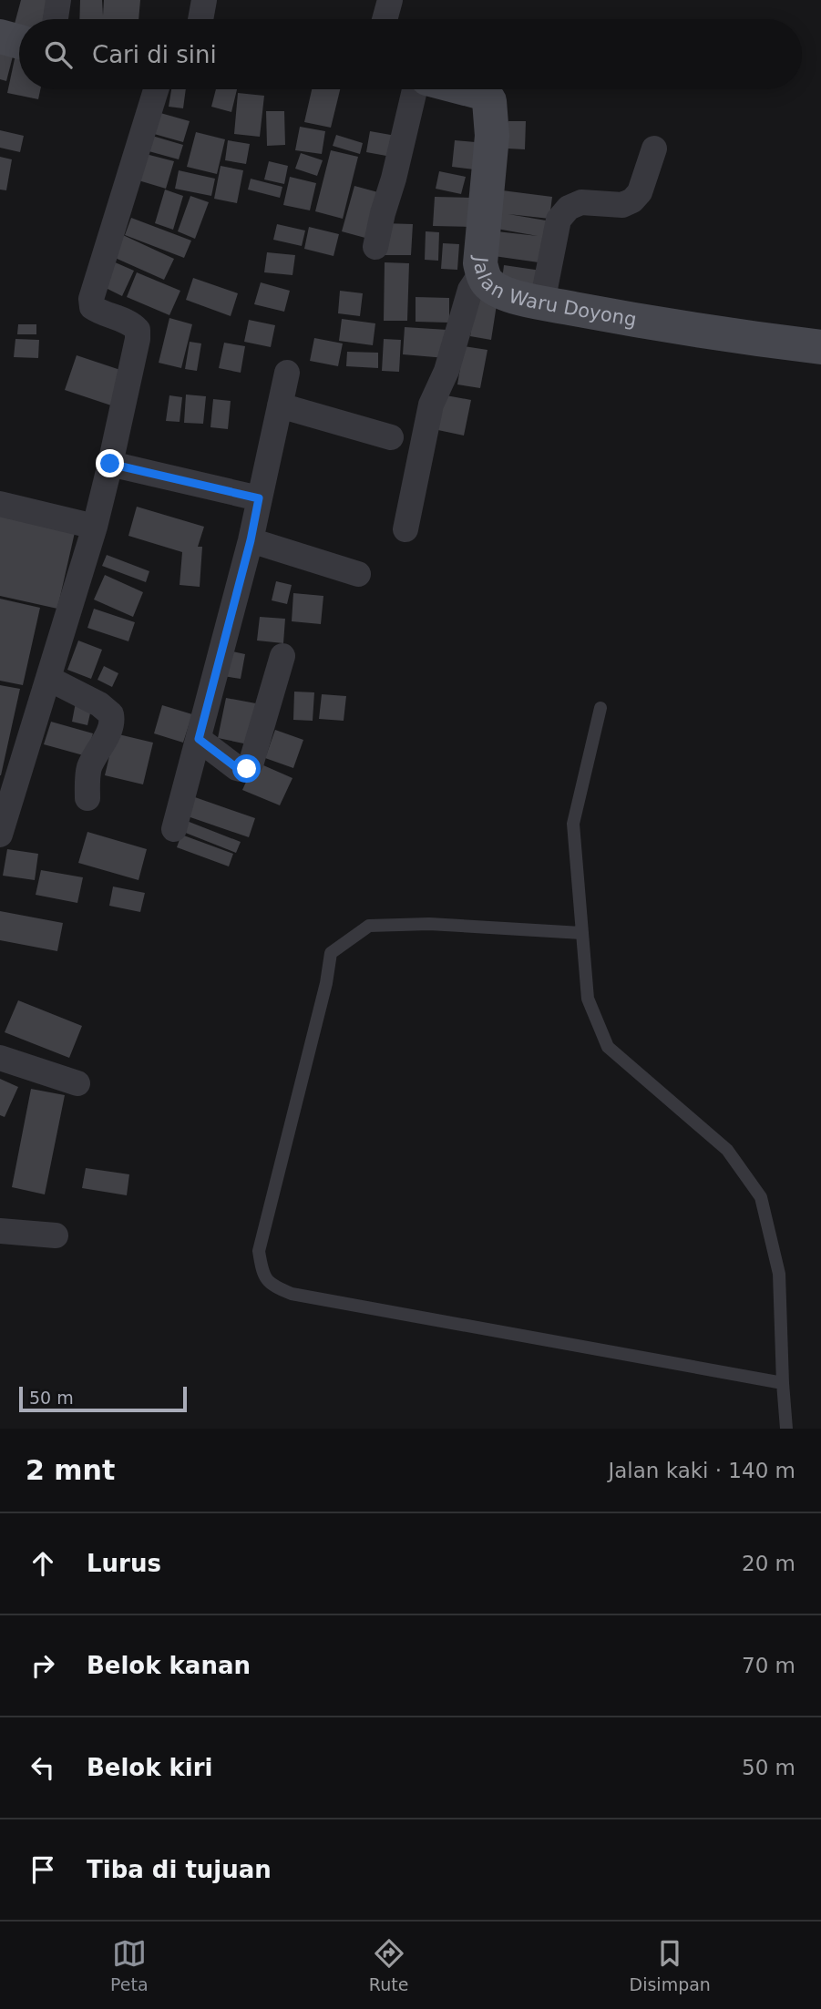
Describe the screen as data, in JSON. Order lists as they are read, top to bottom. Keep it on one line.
{"streets":{"street":["Jalan Waru Doyong"]},"scale_bar":"50 m","page":{"search":"Cari di sini","scale":"50 m","heading":["2 mnt","Jalan kaki · 140 m"],"list":[["Lurus","20 m"],["Belok kanan","70 m"],["Belok kiri","50 m"],"Tiba di tujuan"],"nav":["Peta","Rute","Disimpan"]}}
